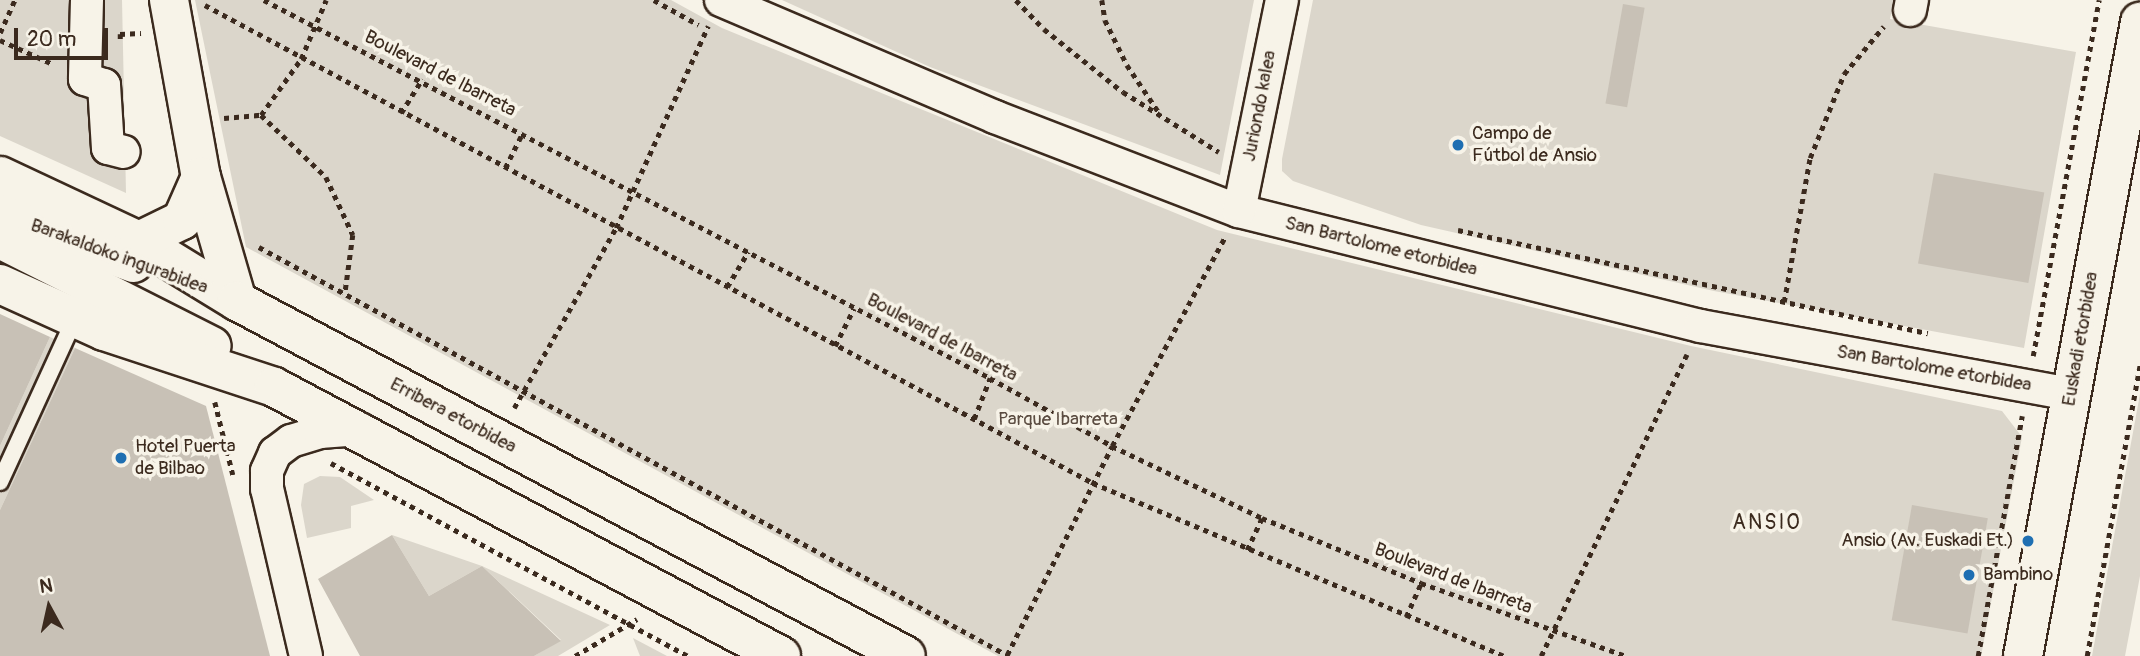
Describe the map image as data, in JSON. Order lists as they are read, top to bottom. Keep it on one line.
{"streets":{"main road":["Barakaldoko ingurabidea","Euskadi etorbidea","Erribera etorbidea"],"street":["Juriondo kalea","San Bartolome etorbidea"],"path":["Boulevard de Ibarreta"]},"crossings":[["Juriondo kalea","San Bartolome etorbidea"],["San Bartolome etorbidea","Euskadi etorbidea"],["Barakaldoko ingurabidea","Erribera etorbidea"]],"districts":["ANSIO"],"parks":["Parque Ibarreta"],"places":["Campo de Fútbol de Ansio","Hotel Puerta de Bilbao","Ansio (Av. Euskadi Et.)","Bambino"],"scale_bar":"20 m","north":"top"}
